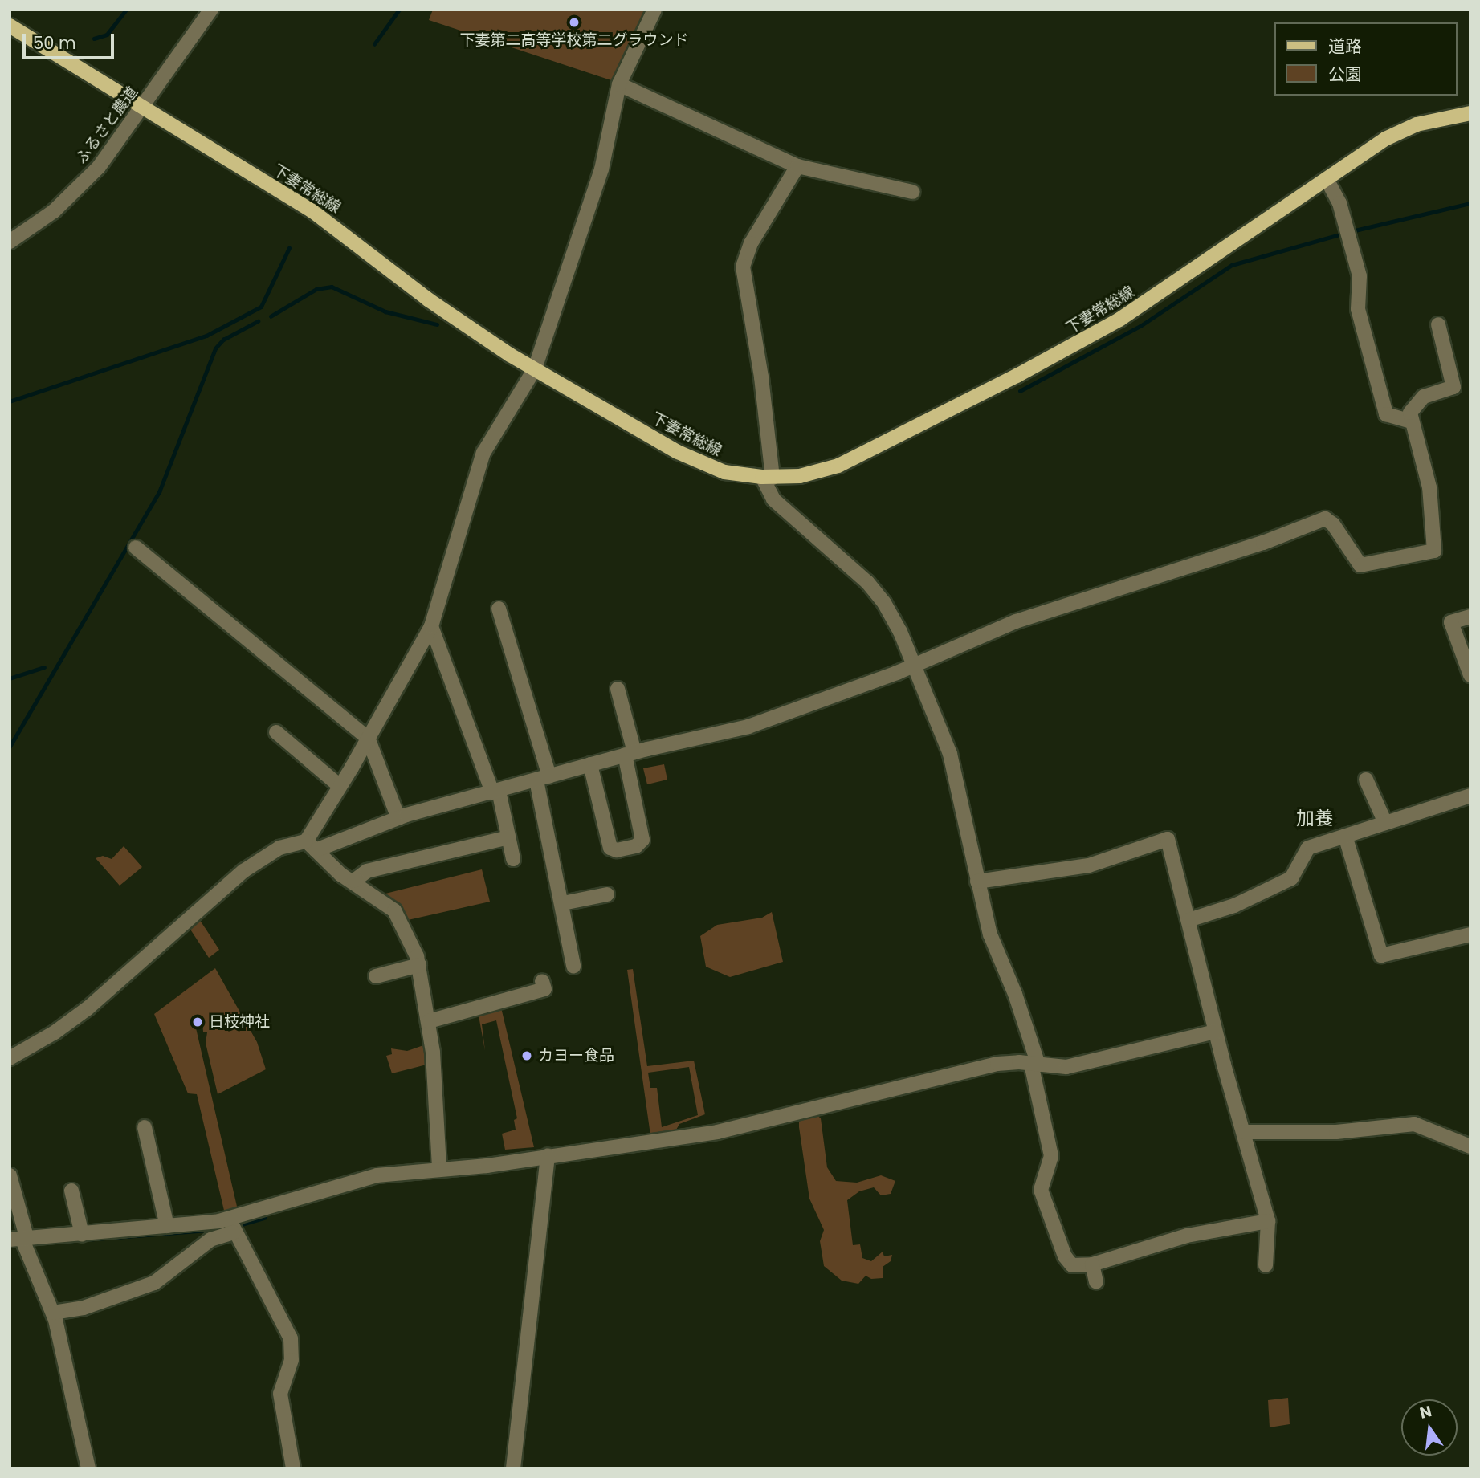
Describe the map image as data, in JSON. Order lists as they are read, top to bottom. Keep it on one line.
{"streets":{"main road":["下妻常総線"],"street":["ふるさと農道"]},"crossings":[["ふるさと農道","下妻常総線"]],"districts":["加養"],"places":["下妻第二高等学校第二グラウンド","日枝神社","カヨー食品"],"legend":["道路","公園"],"scale_bar":"50 m","north":"top"}
